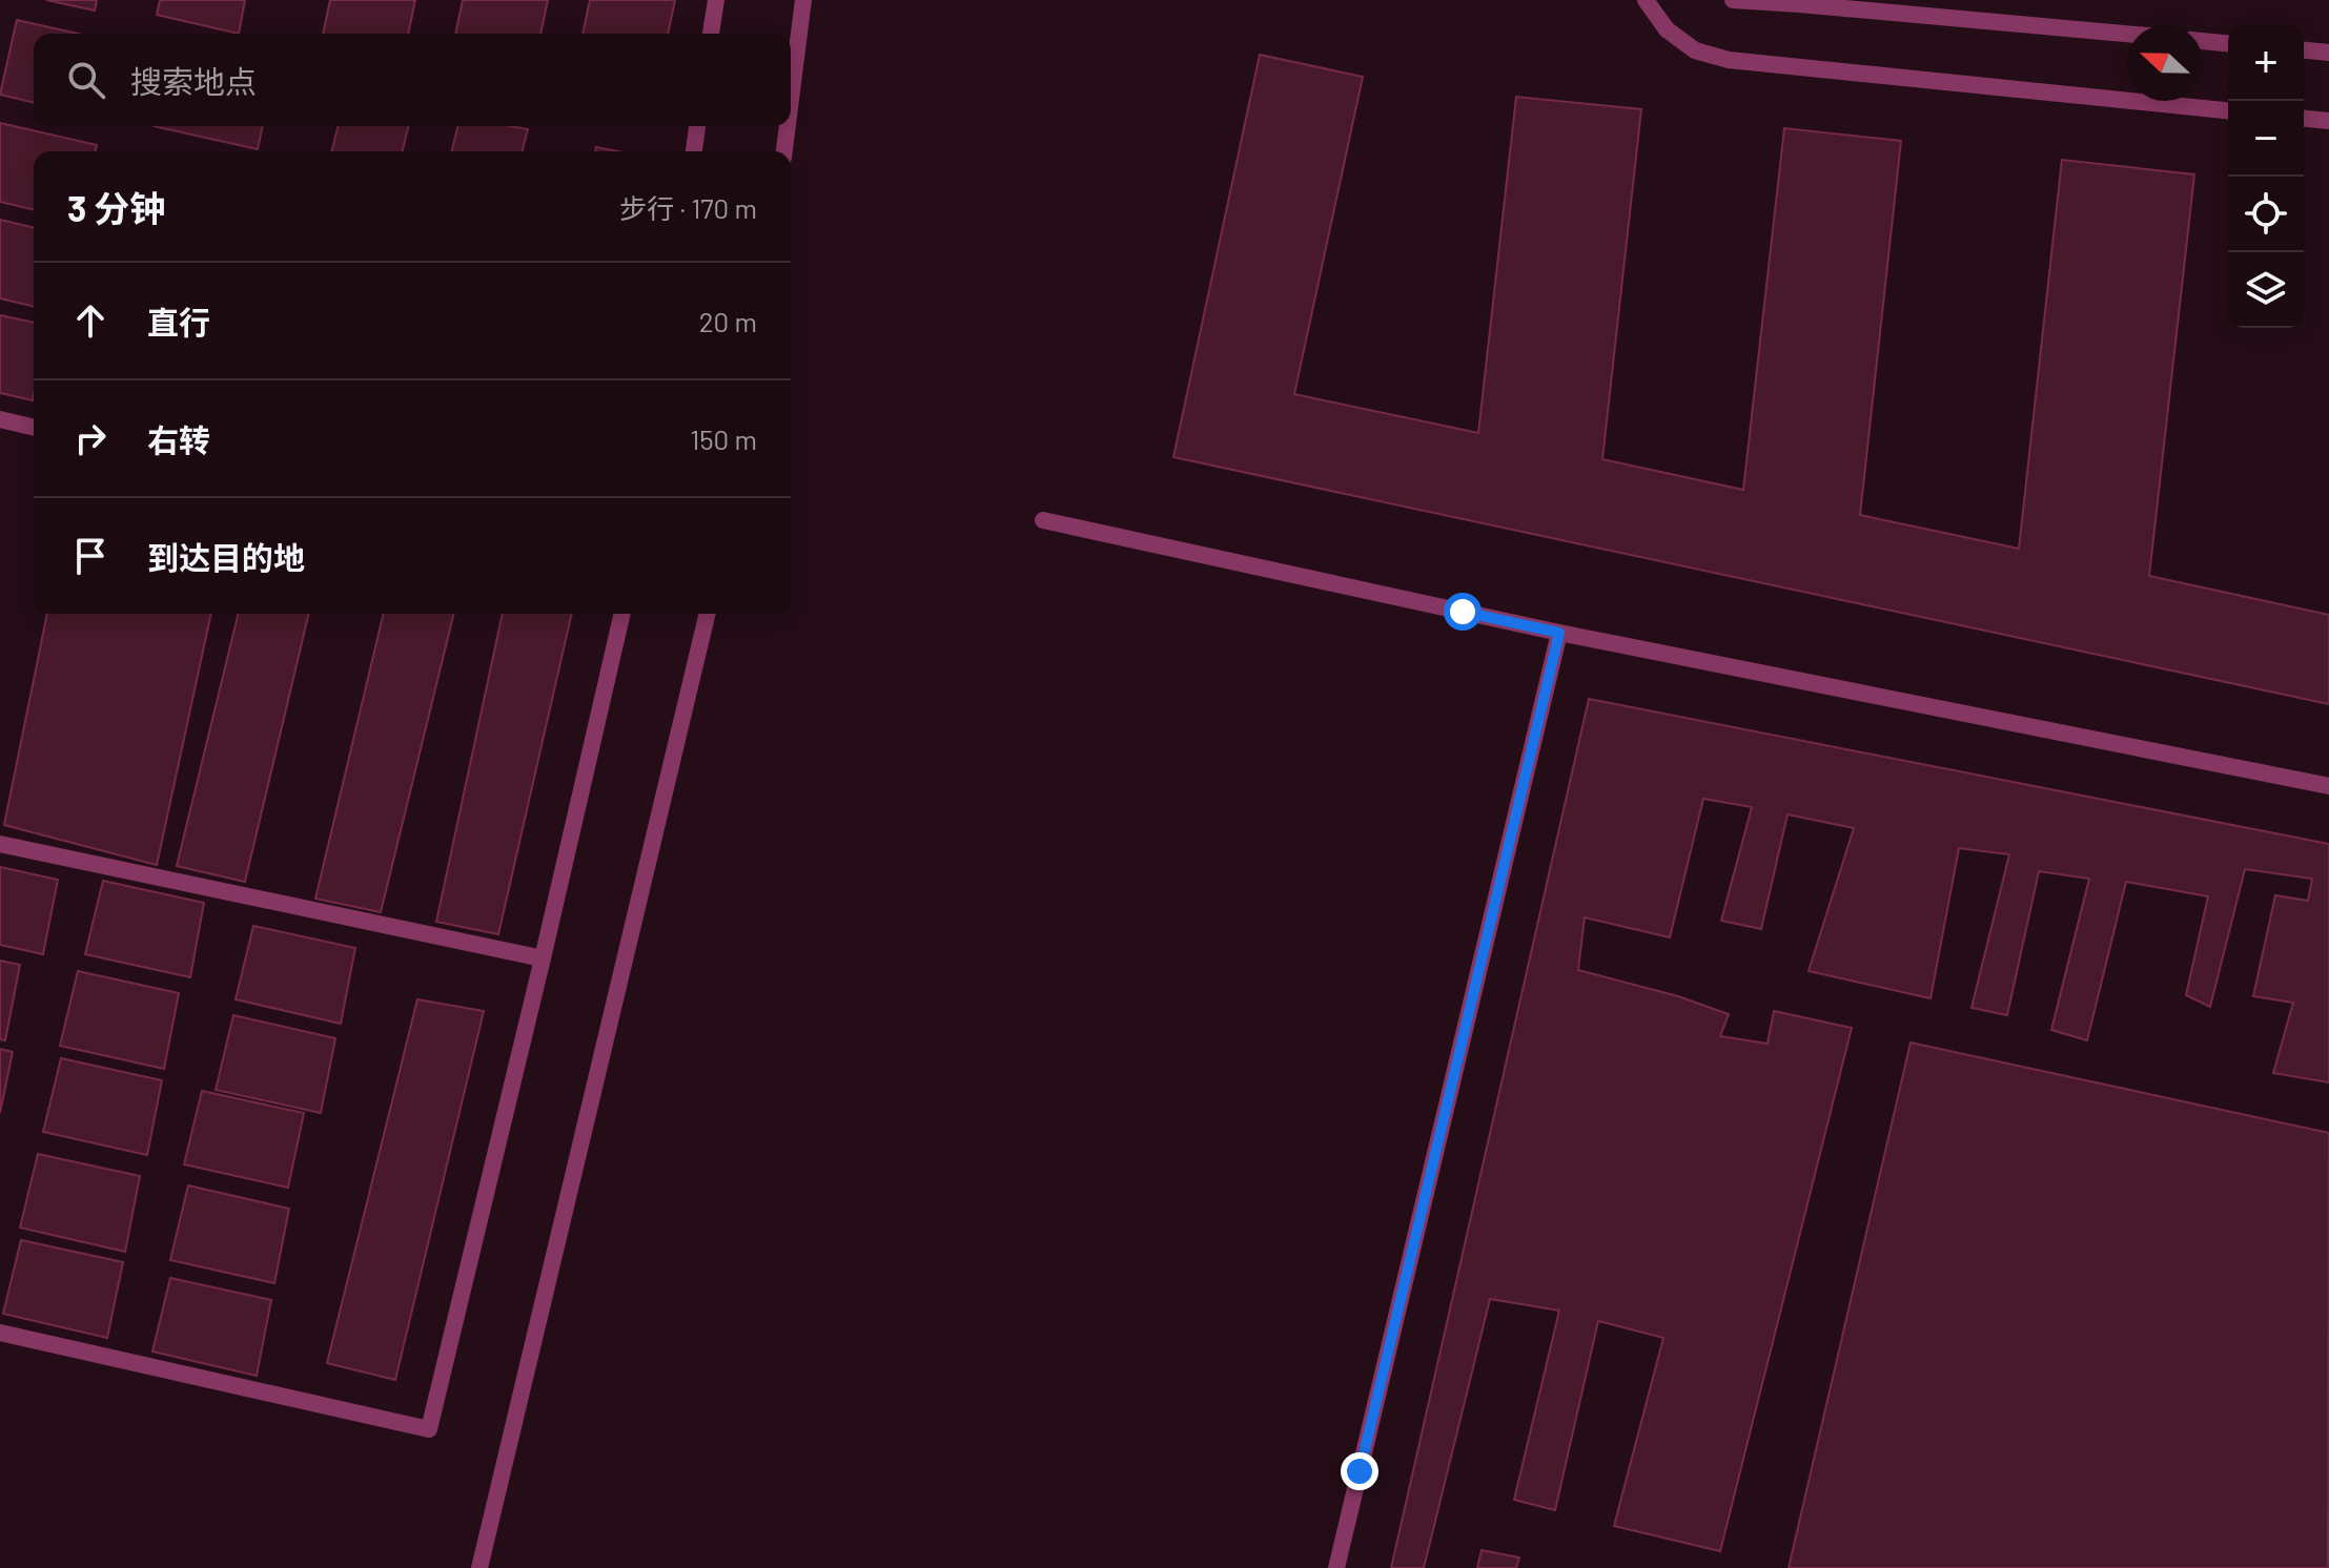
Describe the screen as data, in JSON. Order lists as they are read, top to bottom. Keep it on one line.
{"north":"left","page":{"map_buttons":["+","−"],"search":"搜索地点","heading":["3 分钟","步行 · 170 m"],"list":[["直行","20 m"],["右转","150 m"],"到达目的地"]}}
